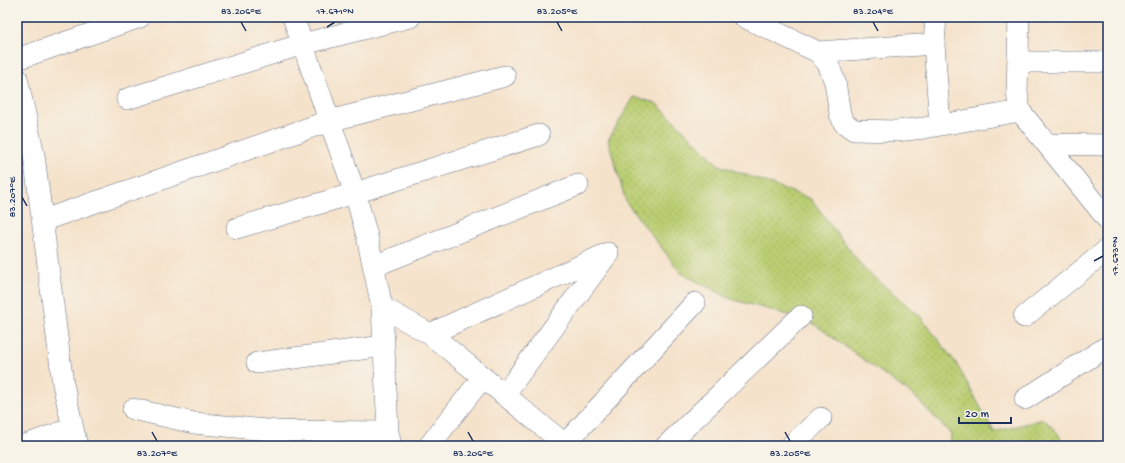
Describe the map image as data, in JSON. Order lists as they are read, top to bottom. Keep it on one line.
{"scale_bar":"20 m","coordinates":["83.206°E","17.671°N","83.205°E","83.204°E","83.207°E","17.673°N"]}
